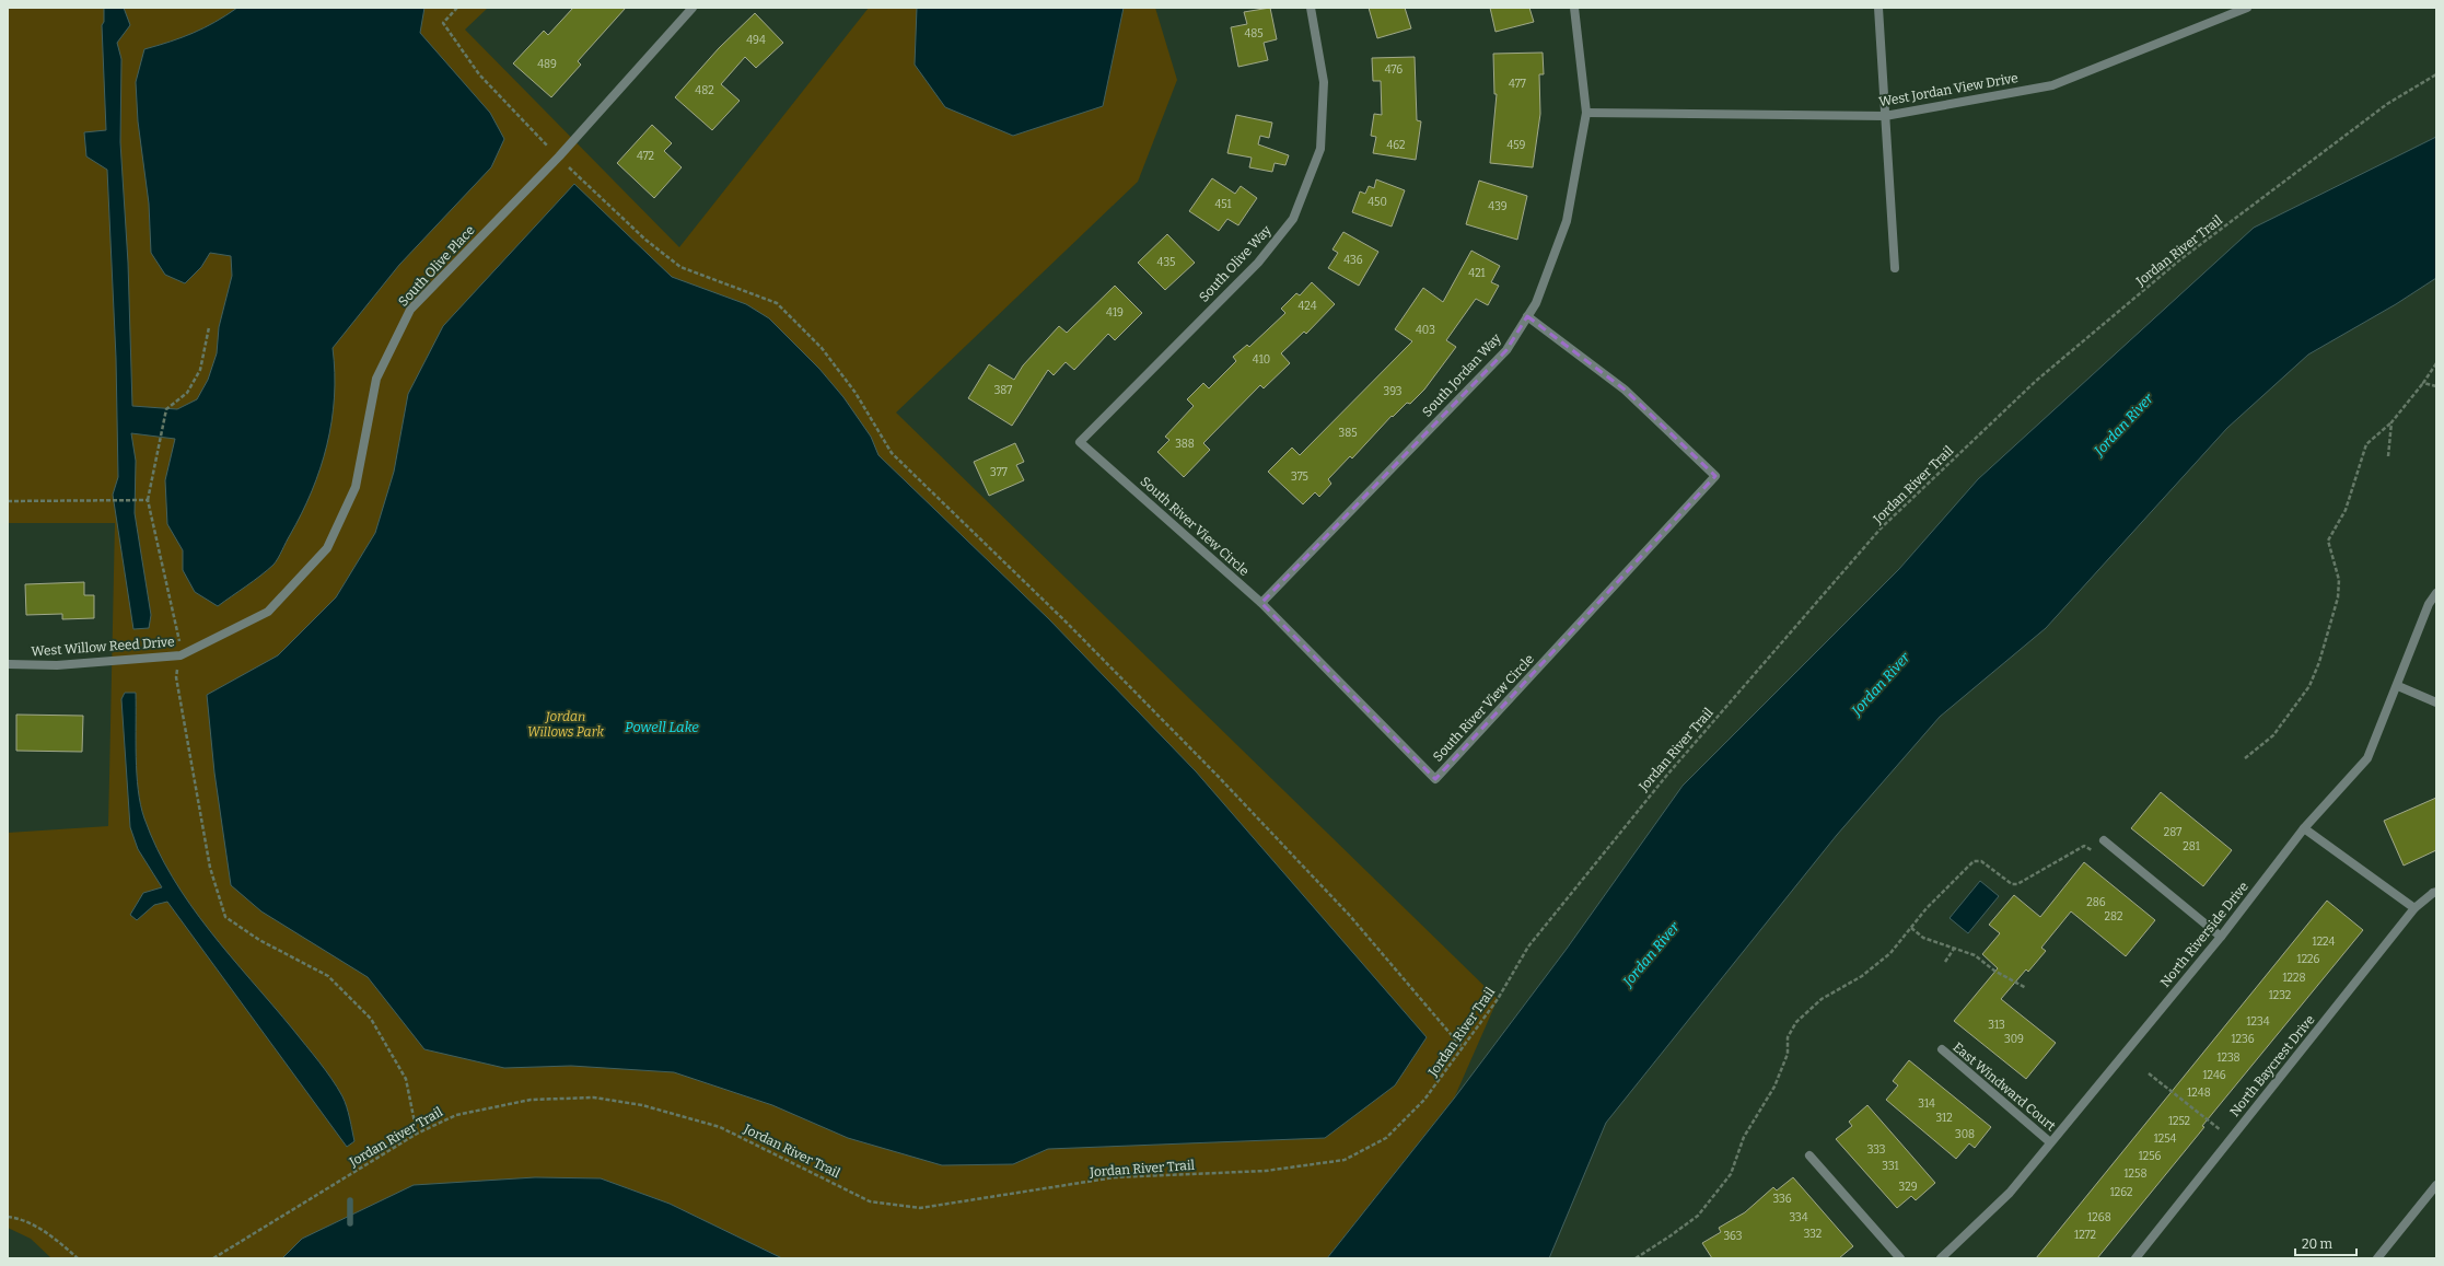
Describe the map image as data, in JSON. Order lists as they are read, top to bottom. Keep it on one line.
{"streets":{"street":["West Jordan View Drive","South Olive Way","South Olive Place","South Jordan Way","South River View Circle","West Willow Reed Drive","North Riverside Drive","North Baycrest Drive","East Windward Court"],"path":["Jordan River Trail"]},"crossings":[["West Jordan View Drive","South Jordan Way"],["South Olive Way","South River View Circle"],["South Olive Place","West Willow Reed Drive"],["South Jordan Way","South River View Circle"],["North Riverside Drive","East Windward Court"]],"water":["Jordan River","Powell Lake"],"parks":["Jordan Willows Park"],"house_numbers":["485","494","489","476","477","482","462","459","472","450","451","439","436","435","421","424","419","403","410","387","393","385","388","377","375","287","281","286","282","1224","1226","1228","1232","1234","313","309","1236","1238","1246","1248","314","312","1252","308","1254","333","1256","331","1258","329","1262","336","334","1268","332","1272","363"],"scale_bar":"20 m"}
